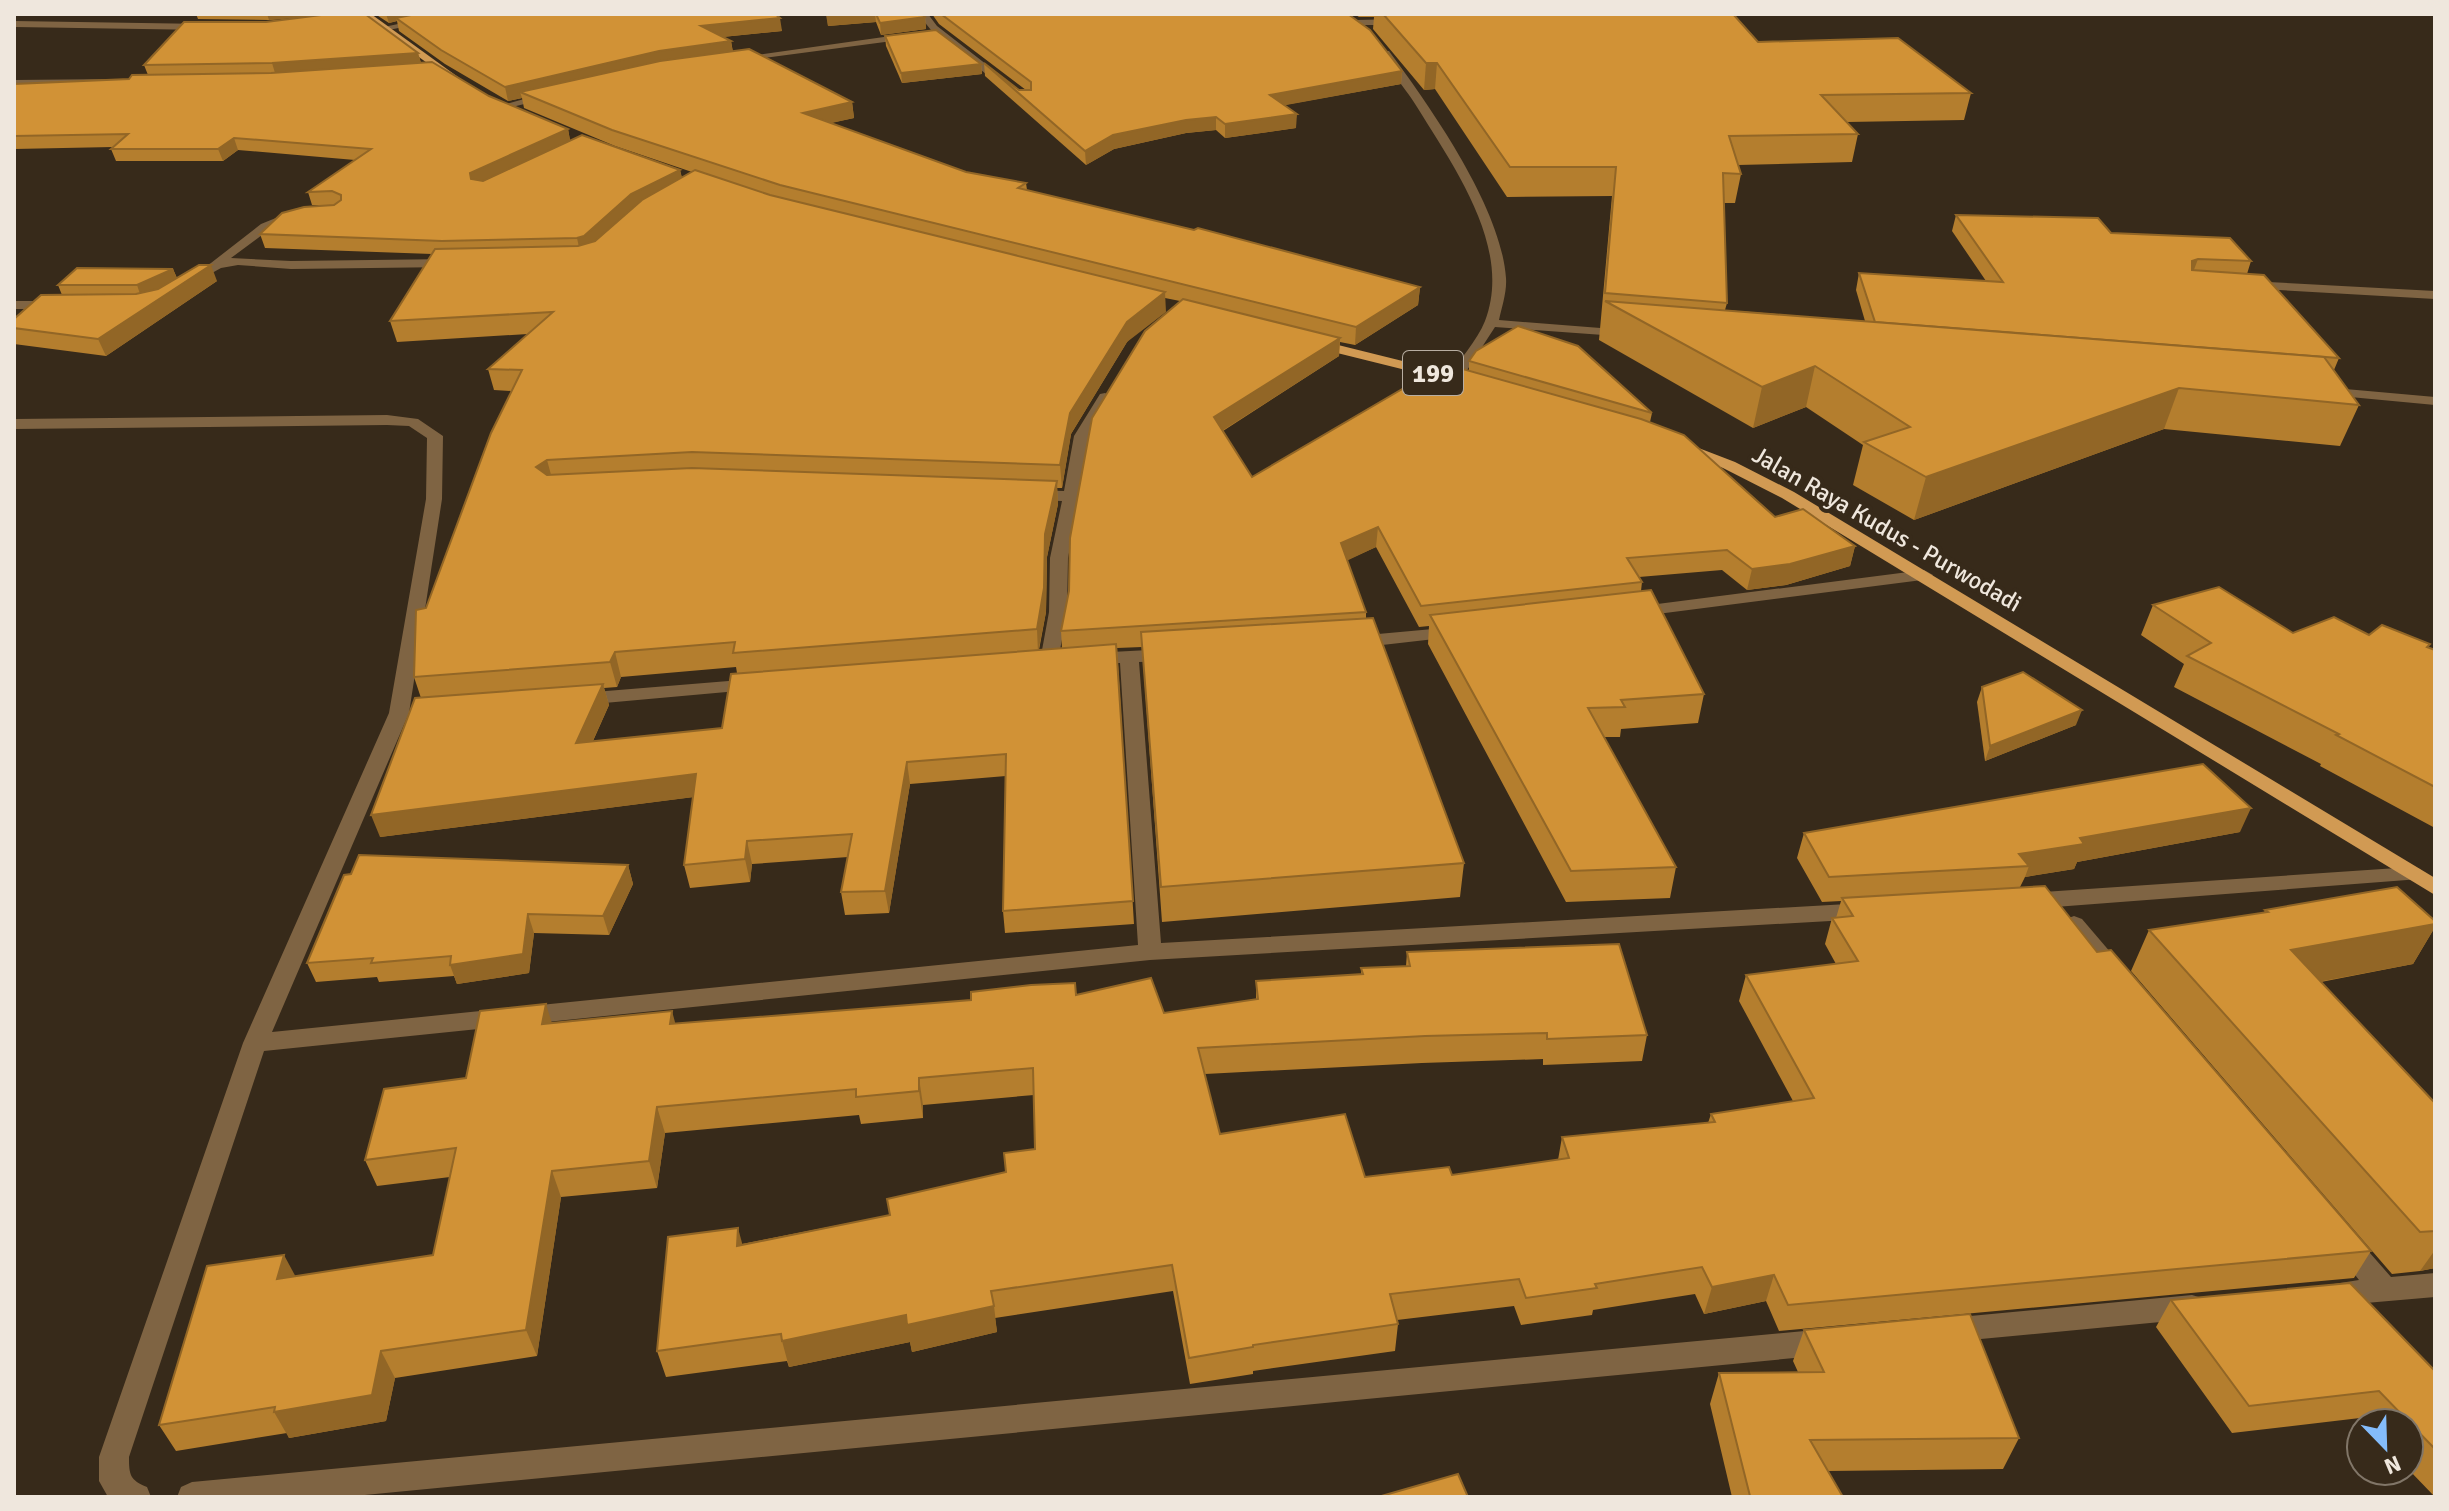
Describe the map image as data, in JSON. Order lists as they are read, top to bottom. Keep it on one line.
{"streets":{"main road":["199","Jalan Raya Kudus - Purwodadi"]},"north":"bottom right"}
